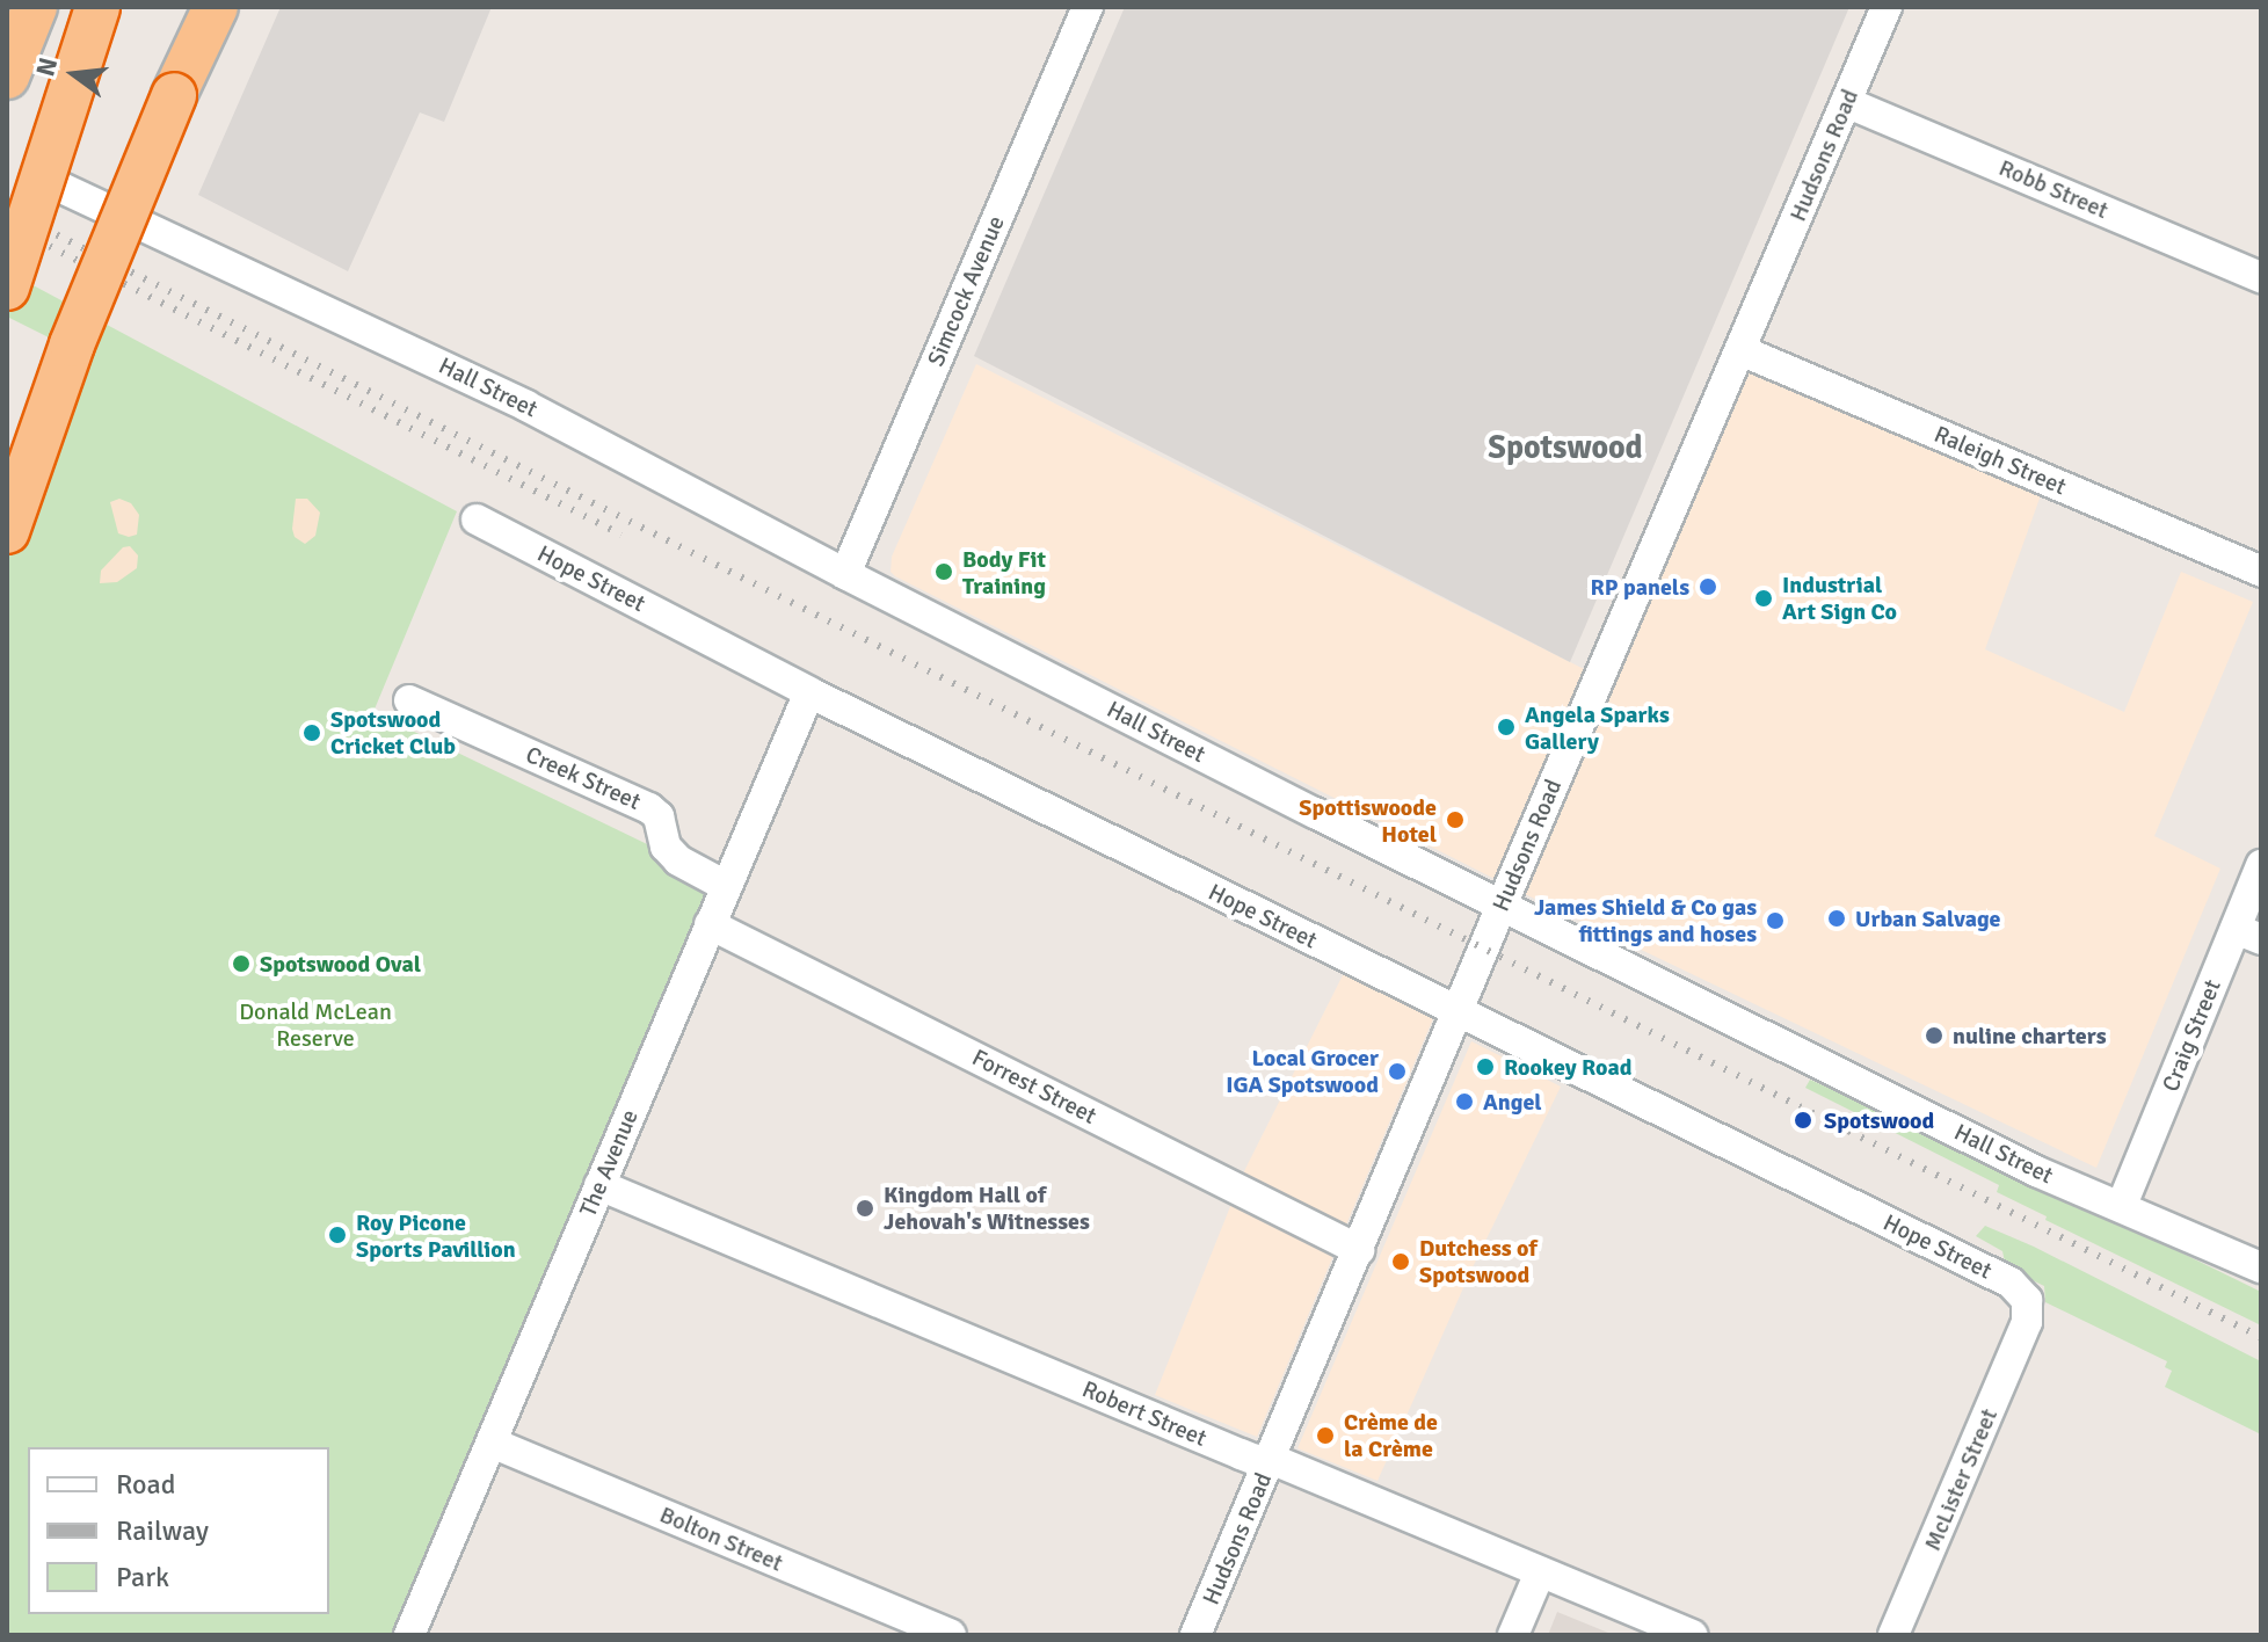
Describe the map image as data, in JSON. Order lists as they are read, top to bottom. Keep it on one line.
{"streets":{"street":["Hudsons Road","Robb Street","Simcock Avenue","Hall Street","Raleigh Street","Hope Street","Creek Street","Craig Street","Forrest Street","The Avenue","Robert Street","McLister Street","Bolton Street"]},"crossings":[["Hudsons Road","Robb Street"],["Hudsons Road","Hall Street"],["Hudsons Road","Raleigh Street"],["Hudsons Road","Hope Street"],["Hudsons Road","Forrest Street"],["Hudsons Road","Robert Street"],["Simcock Avenue","Hall Street"],["Hall Street","Craig Street"],["Hope Street","The Avenue"],["Hope Street","McLister Street"],["Creek Street","The Avenue"],["Forrest Street","The Avenue"],["The Avenue","Robert Street"],["The Avenue","Bolton Street"]],"districts":["Spotswood"],"parks":["Donald McLean Reserve"],"places":["Body Fit Training","RP panels","Industrial Art Sign Co","Angela Sparks Gallery","Spotswood Cricket Club","Spottiswoode Hotel","Urban Salvage","James Shield & Co gas fittings and hoses","Spotswood Oval","nuline charters","Rookey Road","Local Grocer IGA Spotswood","Angel","Spotswood","Kingdom Hall of Jehovah's Witnesses","Roy Picone Sports Pavillion","Dutchess of Spotswood","Crème de la Crème"],"legend":["Road","Railway","Park"],"north":"left"}
